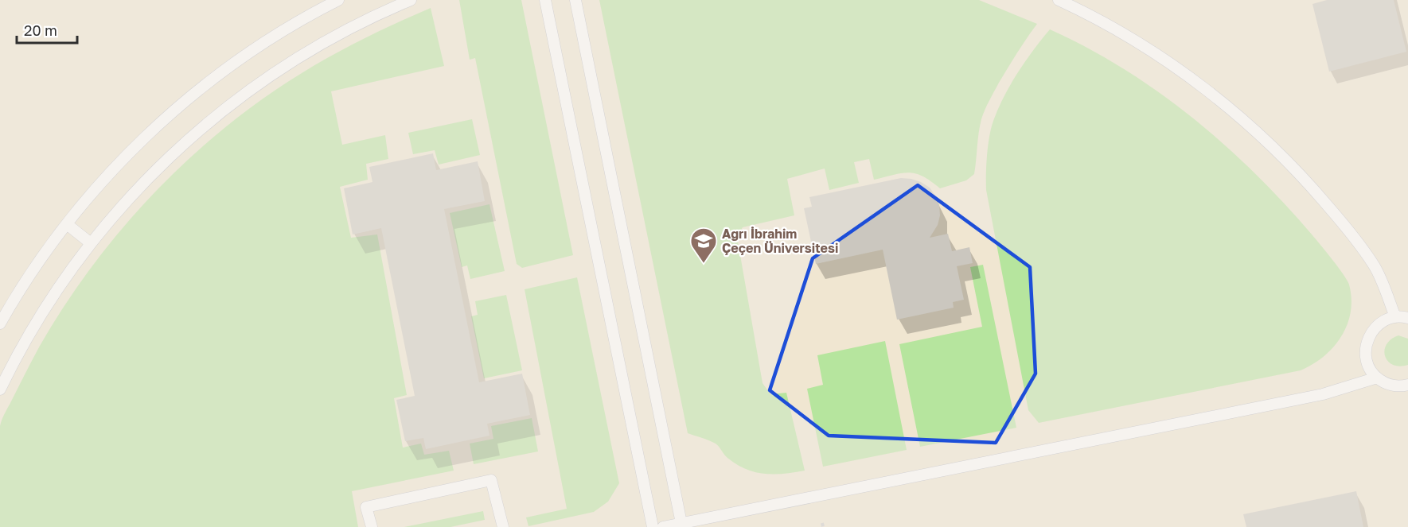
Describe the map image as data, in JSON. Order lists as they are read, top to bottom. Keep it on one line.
{"places":{"school or university":["Ağrı İbrahim Çeçen Üniversitesi"]},"scale_bar":"20 m"}
